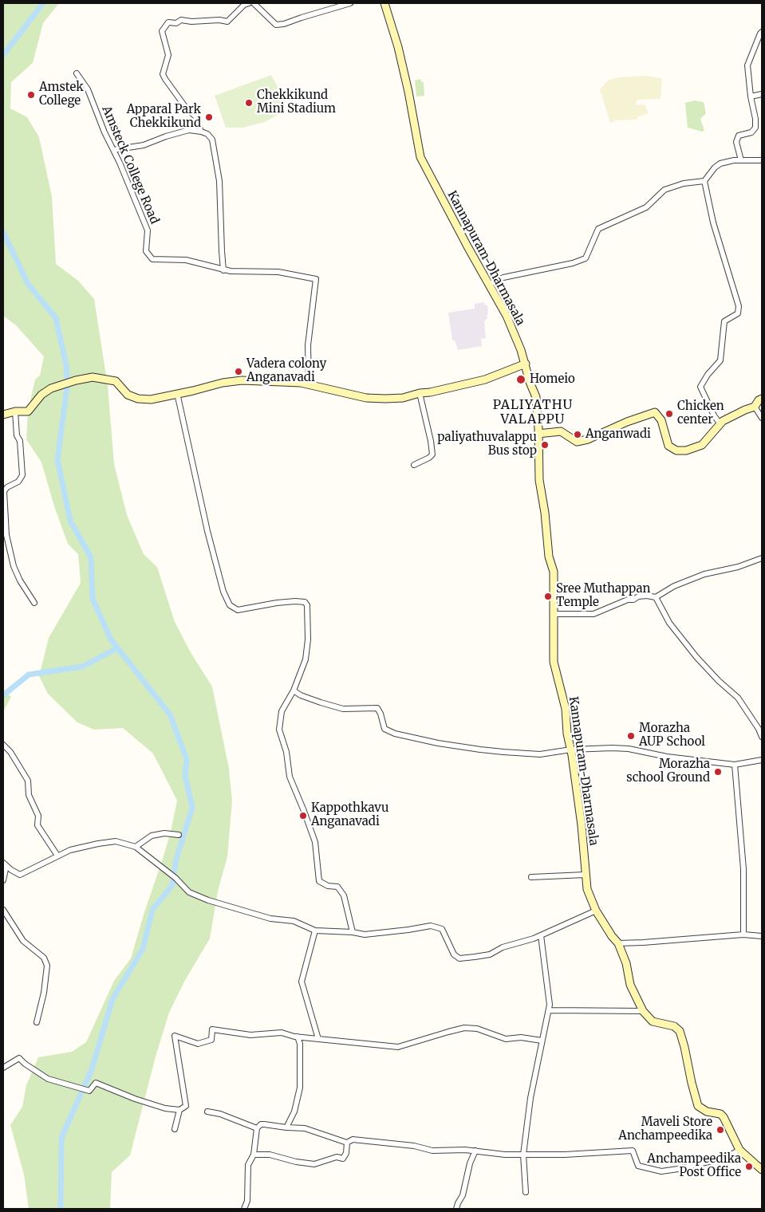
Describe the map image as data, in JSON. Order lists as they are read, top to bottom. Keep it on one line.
{"streets":{"main road":["Kannapuram-Dharmasala"],"street":["Amsteck College Road"]},"districts":["PALIYATHU VALAPPU"],"places":["Amstek College","Chekkikund Mini Stadium","Apparal Park Chekkikund","Vadera colony Anganavadi","Homeio","Chicken center","Anganwadi","paliyathuvalappu Bus stop","Sree Muthappan Temple","Morazha AUP School","Morazha school Ground","Kappothkavu Anganavadi","Maveli Store Anchampeedika","Anchampeedika Post Office"]}
